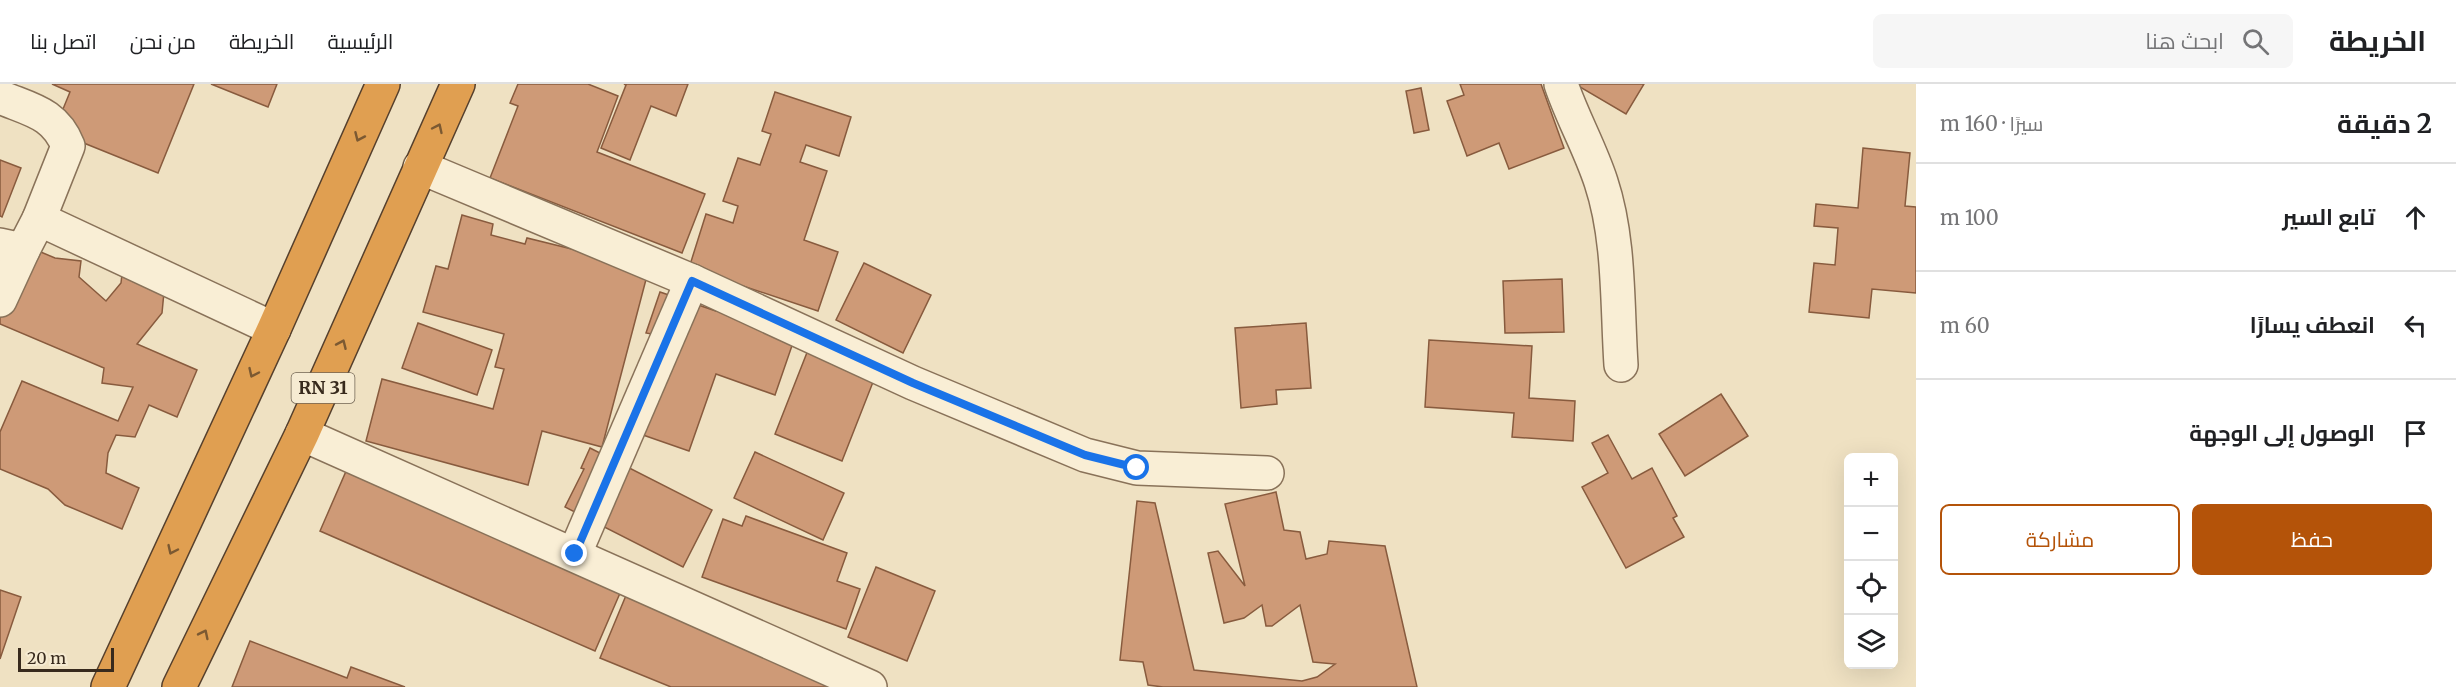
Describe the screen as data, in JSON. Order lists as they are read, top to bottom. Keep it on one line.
{"streets":{"highway":["RN 31"]},"scale_bar":"20 m","page":{"header":"الخريطة","search":"ابحث هنا","nav":["الرئيسية","الخريطة","من نحن","اتصل بنا"],"heading":["2 دقيقة","سيرًا · 160 m"],"list":[["تابع السير","100 m"],["انعطف يسارًا","60 m"],"الوصول إلى الوجهة"],"map_buttons":["+","−"],"buttons":["حفظ","مشاركة"],"scale":"20 m"}}
